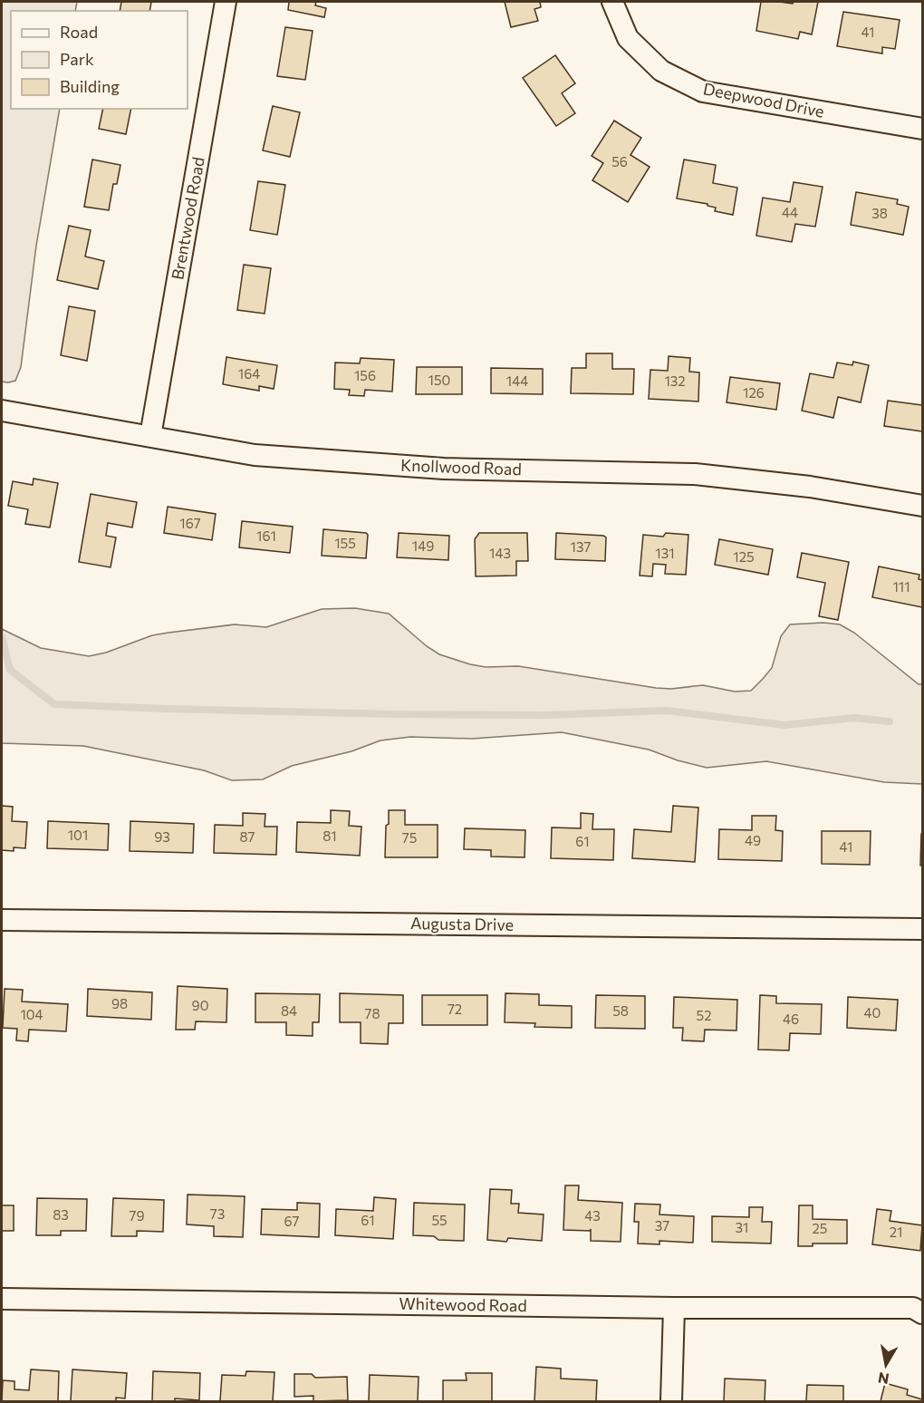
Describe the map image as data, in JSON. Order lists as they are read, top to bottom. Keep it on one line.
{"streets":{"street":["Deepwood Drive","Brentwood Road","Knollwood Road","Augusta Drive","Whitewood Road"]},"crossings":[["Brentwood Road","Knollwood Road"]],"house_numbers":["41","56","44","38","164","156","150","144","132","126","167","161","155","149","137","143","131","125","111","101","81","93","87","75","49","61","41","98","90","72","84","58","40","78","104","52","46","73","83","79","43","61","55","67","37","31","25","21"],"legend":["Road","Park","Building"],"north":"bottom"}
